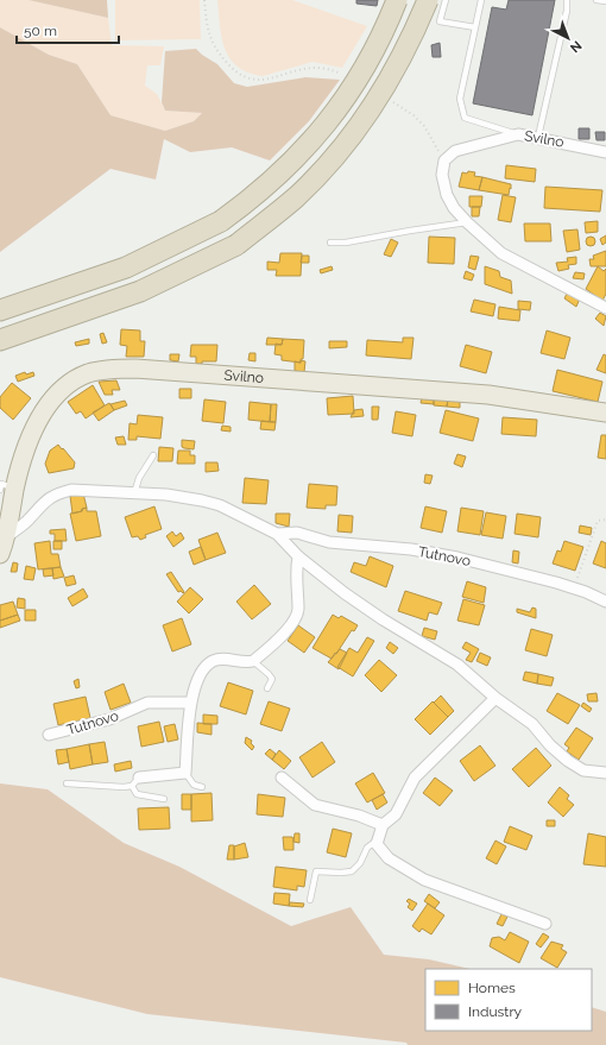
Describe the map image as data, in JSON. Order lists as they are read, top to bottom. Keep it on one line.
{"streets":{"main road":["Svilno"],"street":["Tutnovo"]},"crossings":[["Svilno","Tutnovo"]],"legend":["Homes","Industry"],"scale_bar":"50 m","north":"bottom right"}
